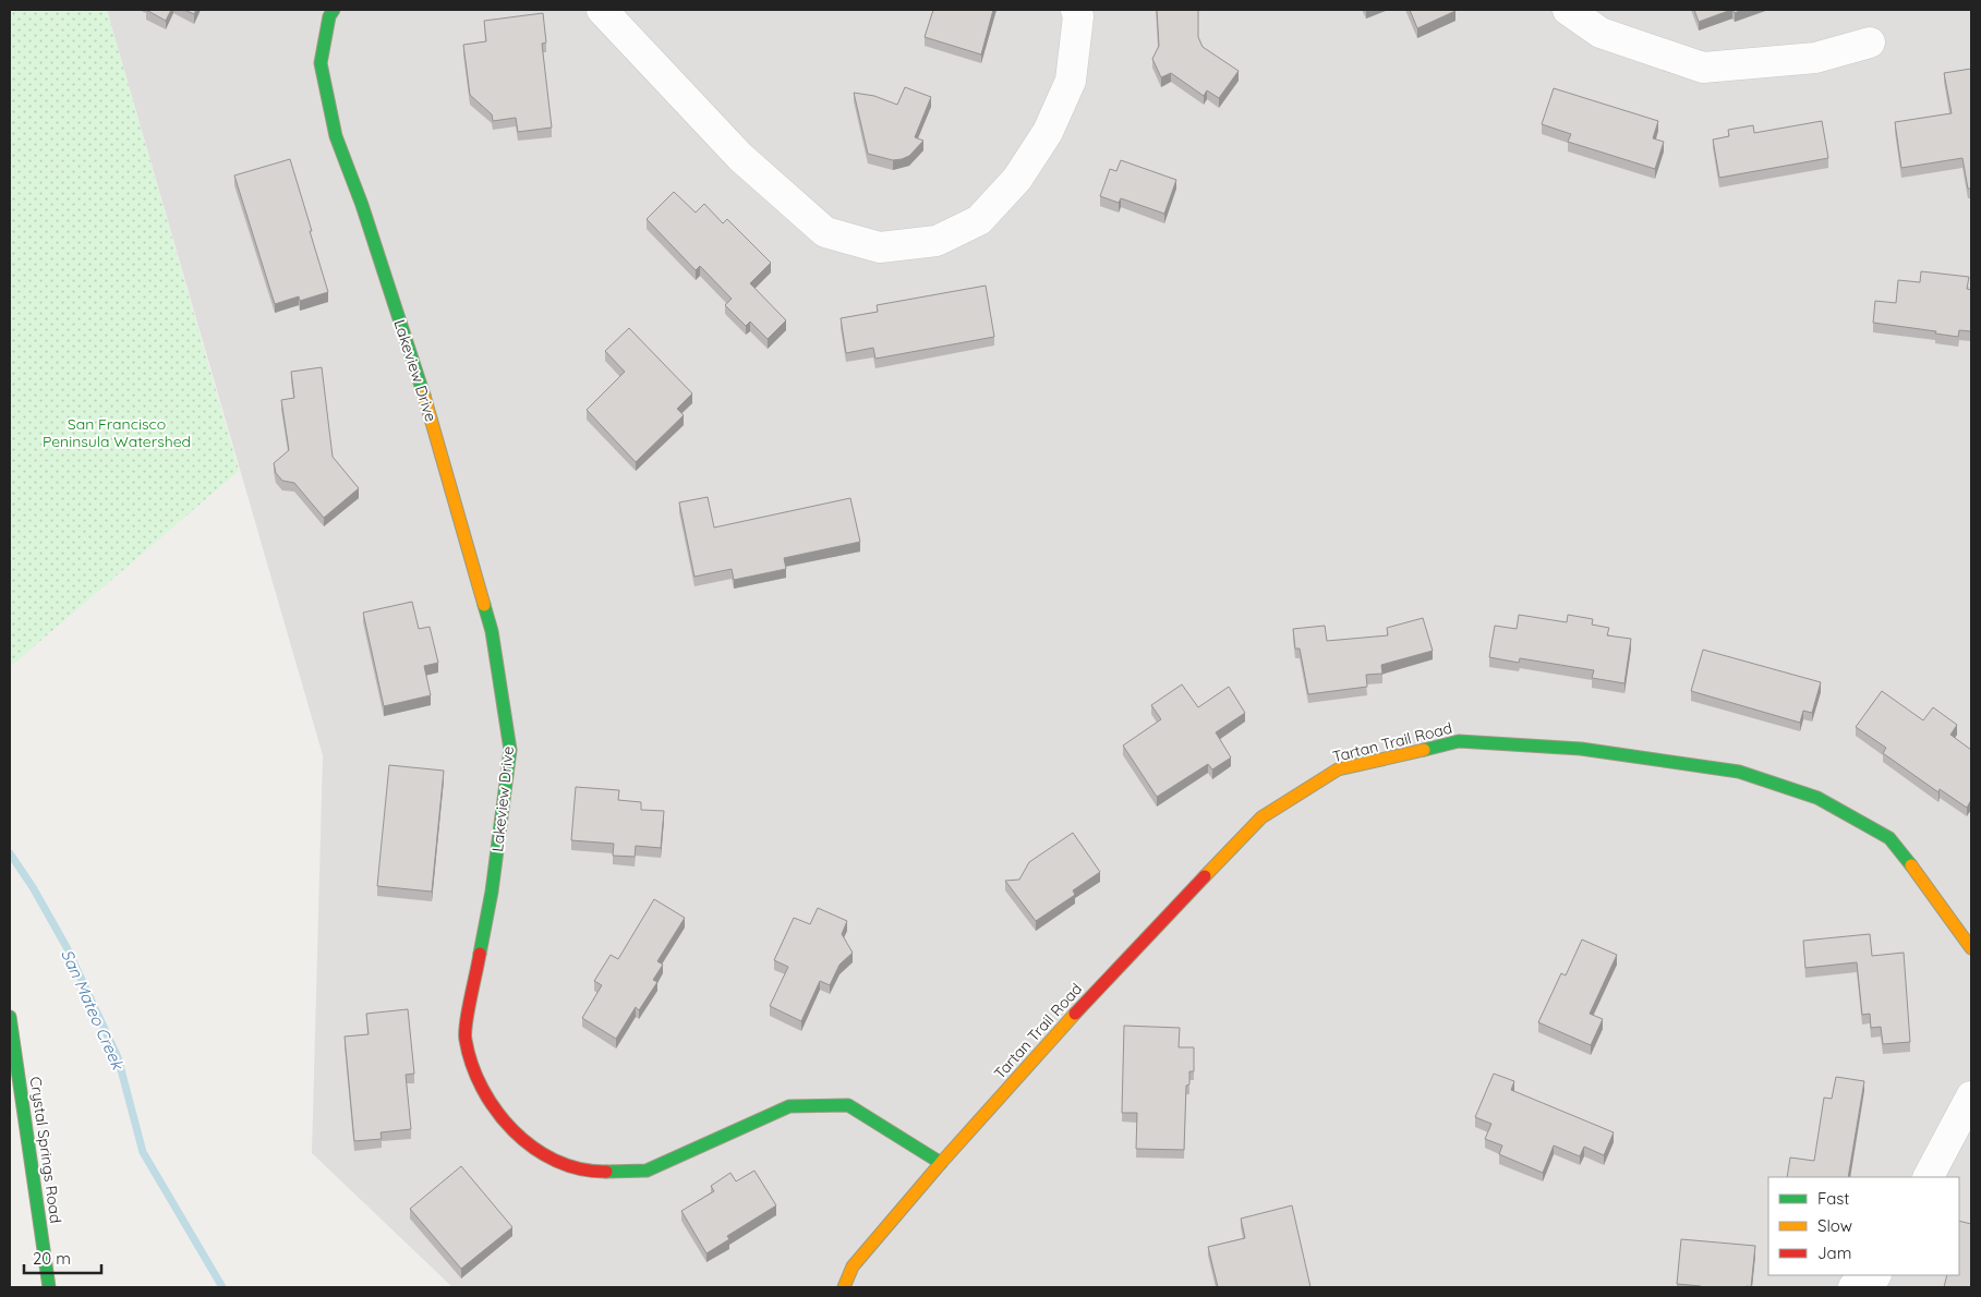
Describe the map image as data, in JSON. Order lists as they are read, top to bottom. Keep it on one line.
{"streets":{"street":["Lakeview Drive","Tartan Trail Road","Crystal Springs Road"]},"crossings":[["Lakeview Drive","Tartan Trail Road"]],"water":["San Mateo Creek"],"parks":["San Francisco Peninsula Watershed"],"legend":["Fast","Slow","Jam"],"scale_bar":"20 m"}
